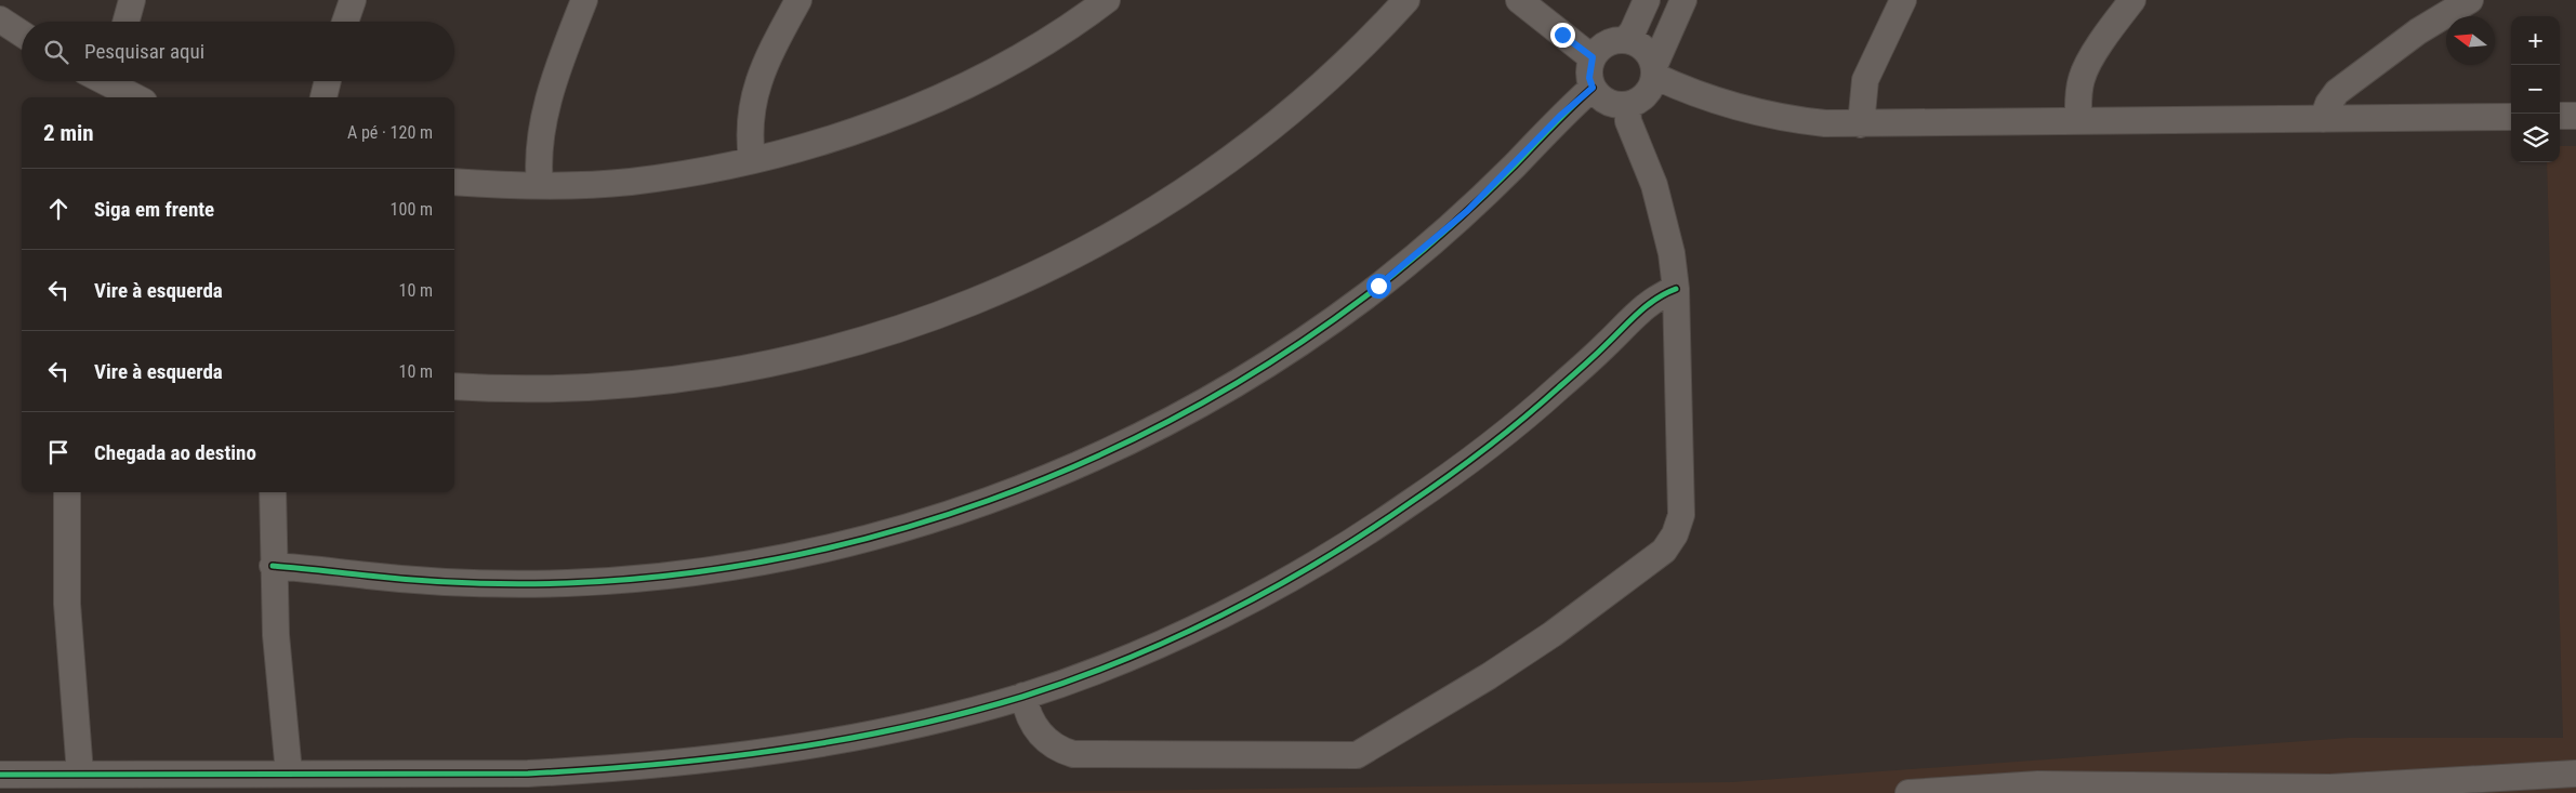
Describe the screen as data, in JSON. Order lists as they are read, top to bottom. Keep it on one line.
{"north":"left","page":{"map_buttons":["+","−"],"search":"Pesquisar aqui","heading":["2 min","A pé · 120 m"],"list":[["Siga em frente","100 m"],["Vire à esquerda","10 m"],["Vire à esquerda","10 m"],"Chegada ao destino"]}}
